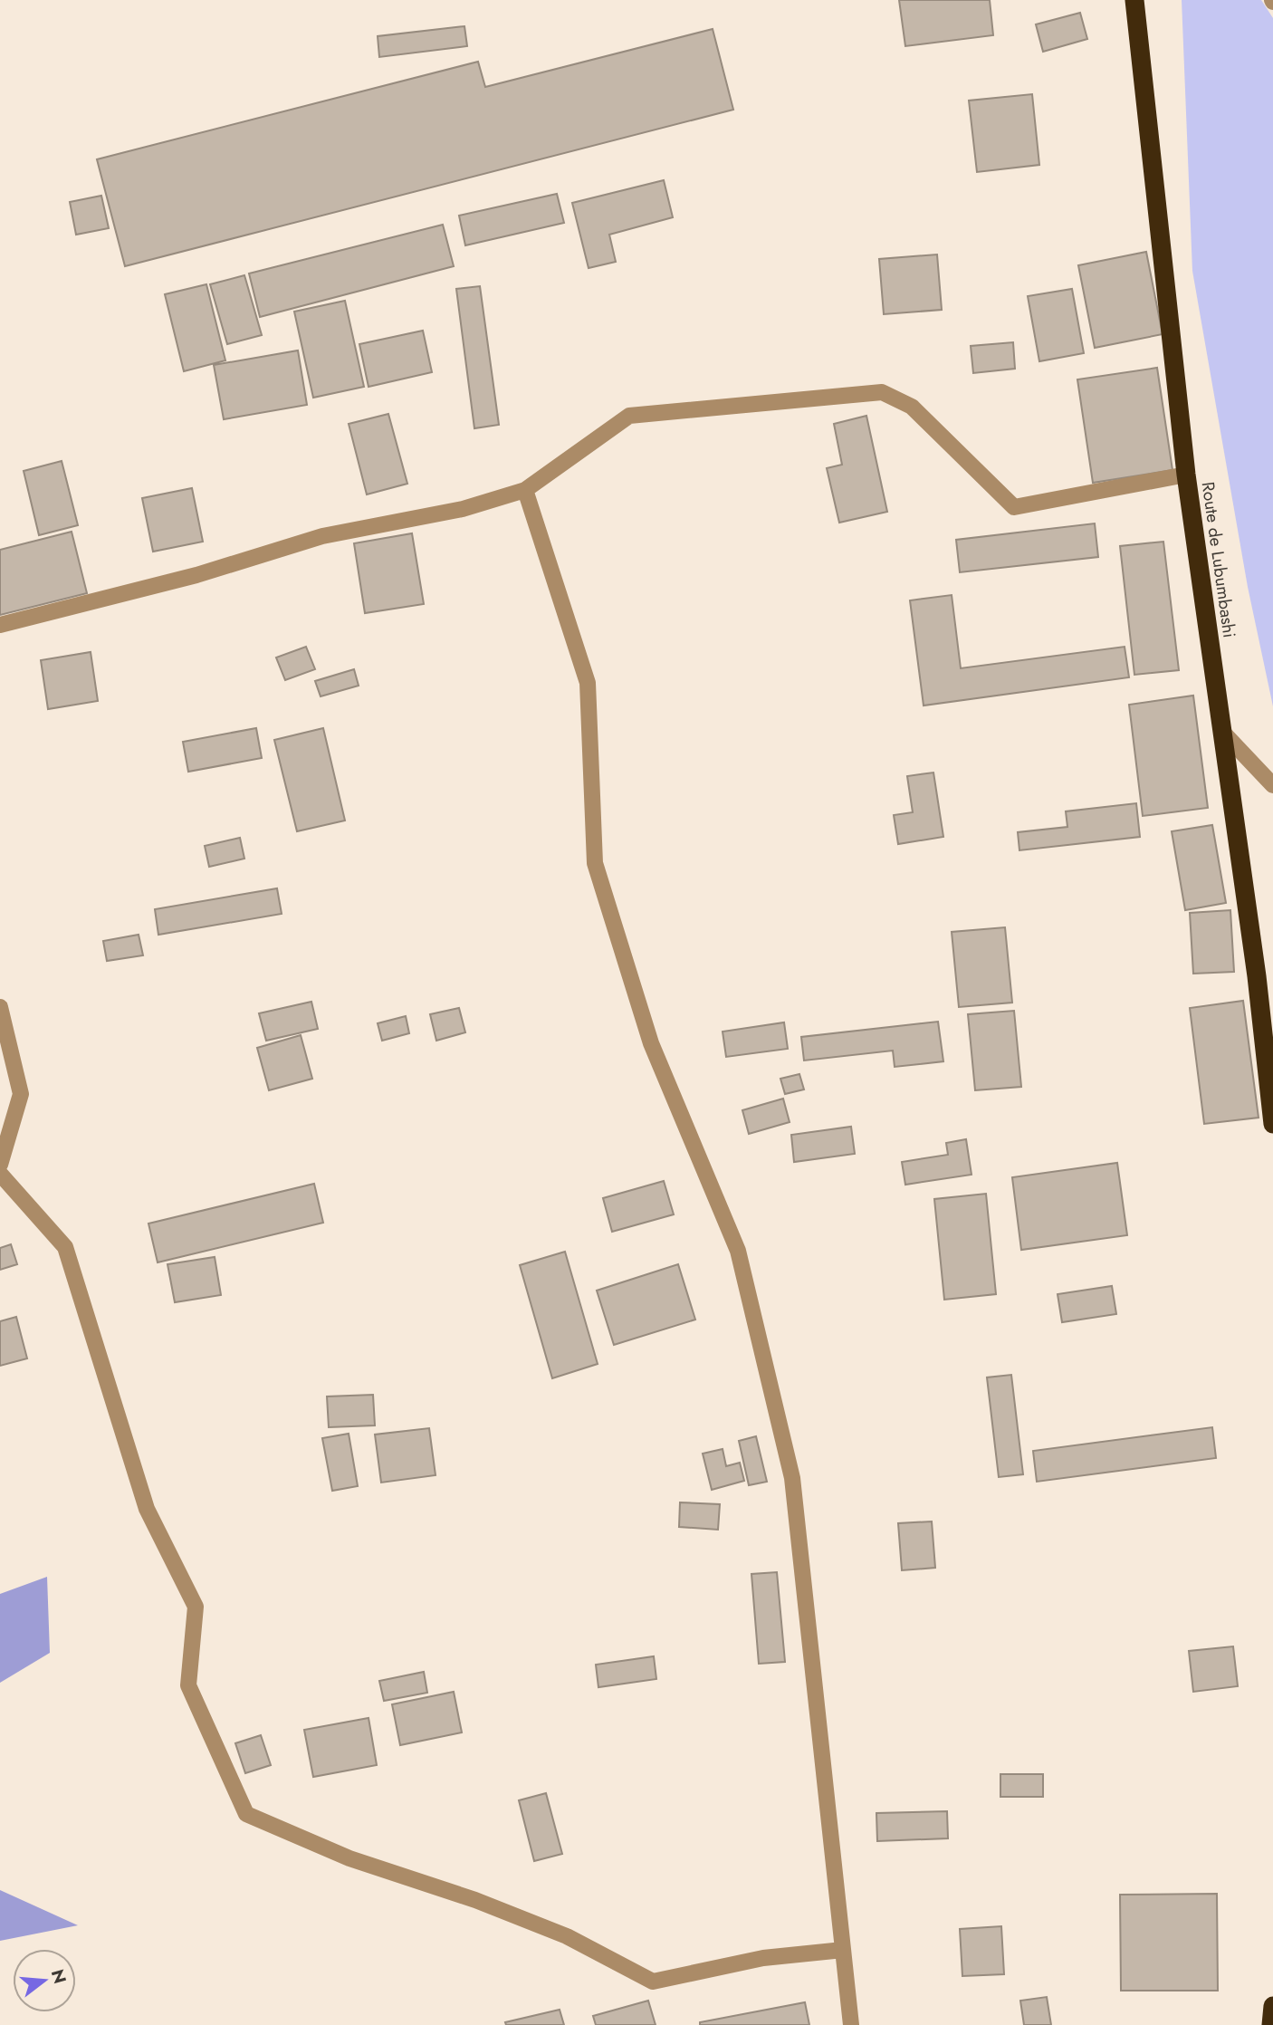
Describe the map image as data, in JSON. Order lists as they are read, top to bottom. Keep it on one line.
{"streets":{"highway":["Route de Lubumbashi"]},"north":"right"}
